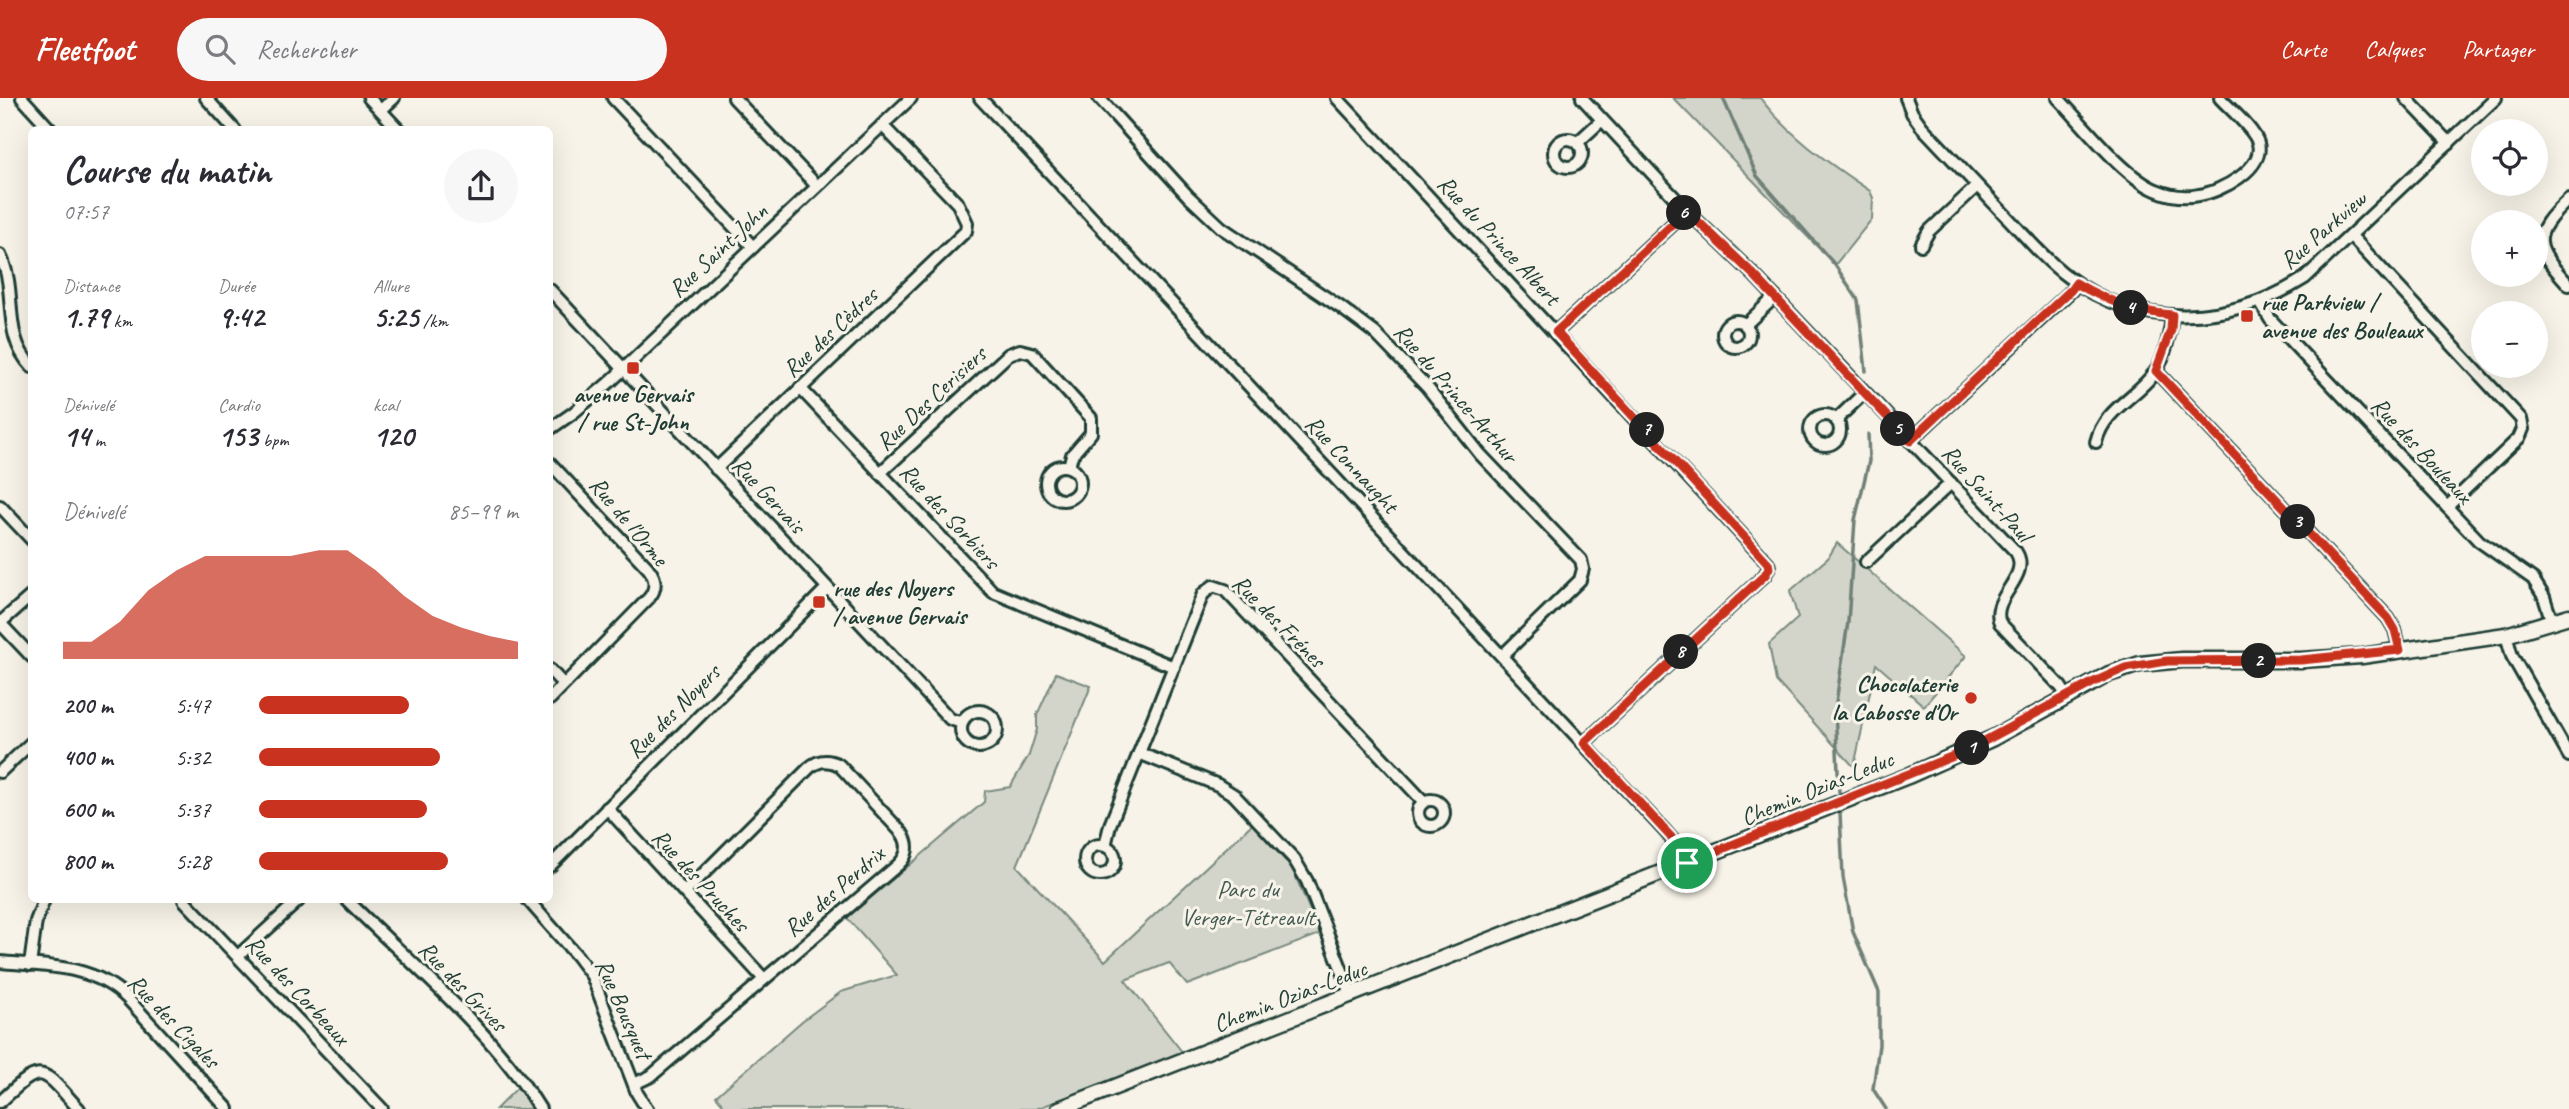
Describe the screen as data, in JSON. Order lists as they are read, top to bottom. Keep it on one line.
{"streets":{"street":["Rue Parkview","Rue du Prince Albert","Rue Saint-John","Rue des Cèdres","Rue du Prince-Arthur","Rue Des Cerisiers","Rue des Bouleaux","Rue Connaught","Rue Saint-Paul","Rue Gervais","Rue des Sorbiers","Rue de l'Orme","Rue des Frénes","Rue des Noyers","Chemin Ozias-Leduc","Rue des Pruches","Rue des Perdrix","Rue des Grives","Rue des Corbeaux","Rue Bousquet","Rue des Cigales"]},"crossings":[["Rue Parkview","Rue des Bouleaux"],["Rue du Prince Albert","Rue Connaught"],["Rue Saint-John","Rue des Cèdres"],["Rue Saint-John","Rue Gervais"],["Rue des Cèdres","Rue Gervais"],["Rue des Cèdres","Rue des Sorbiers"],["Rue du Prince-Arthur","Rue Connaught"],["Rue Des Cerisiers","Rue des Sorbiers"],["Rue des Bouleaux","Chemin Ozias-Leduc"],["Rue Connaught","Chemin Ozias-Leduc"],["Rue Saint-Paul","Chemin Ozias-Leduc"],["Rue Gervais","Rue des Noyers"],["Rue des Sorbiers","Rue des Frénes"],["Rue des Noyers","Rue des Pruches"],["Rue des Pruches","Rue des Perdrix"],["Rue des Perdrix","Rue Bousquet"]],"parks":["Parc du Verger-Tétreault"],"places":{"transit":["rue Parkview / avenue des Bouleaux","avenue Gervais / rue St-John","rue des Noyers / avenue Gervais"],"other":["Chocolaterie la Cabosse d'Or"]},"page":{"header":"Fleetfoot","search":"Rechercher","nav":["Carte","Calques","Partager"],"map_buttons":["+","−"],"heading":["Course du matin","07:57"],"pins":["6","4","5","7","3","8","2","1"],"stats":[["Distance","1.79 km"],["Durée","9:42"],["Allure","5:25 /km"],["Dénivelé","14 m"],["Cardio","153 bpm"],["kcal","120"]],"chart":["Dénivelé","85–99 m"],"list":[{"name":"200 m","note":"5:47"},{"name":"400 m","note":"5:32"},{"name":"600 m","note":"5:37"},{"name":"800 m","note":"5:28"}]}}
